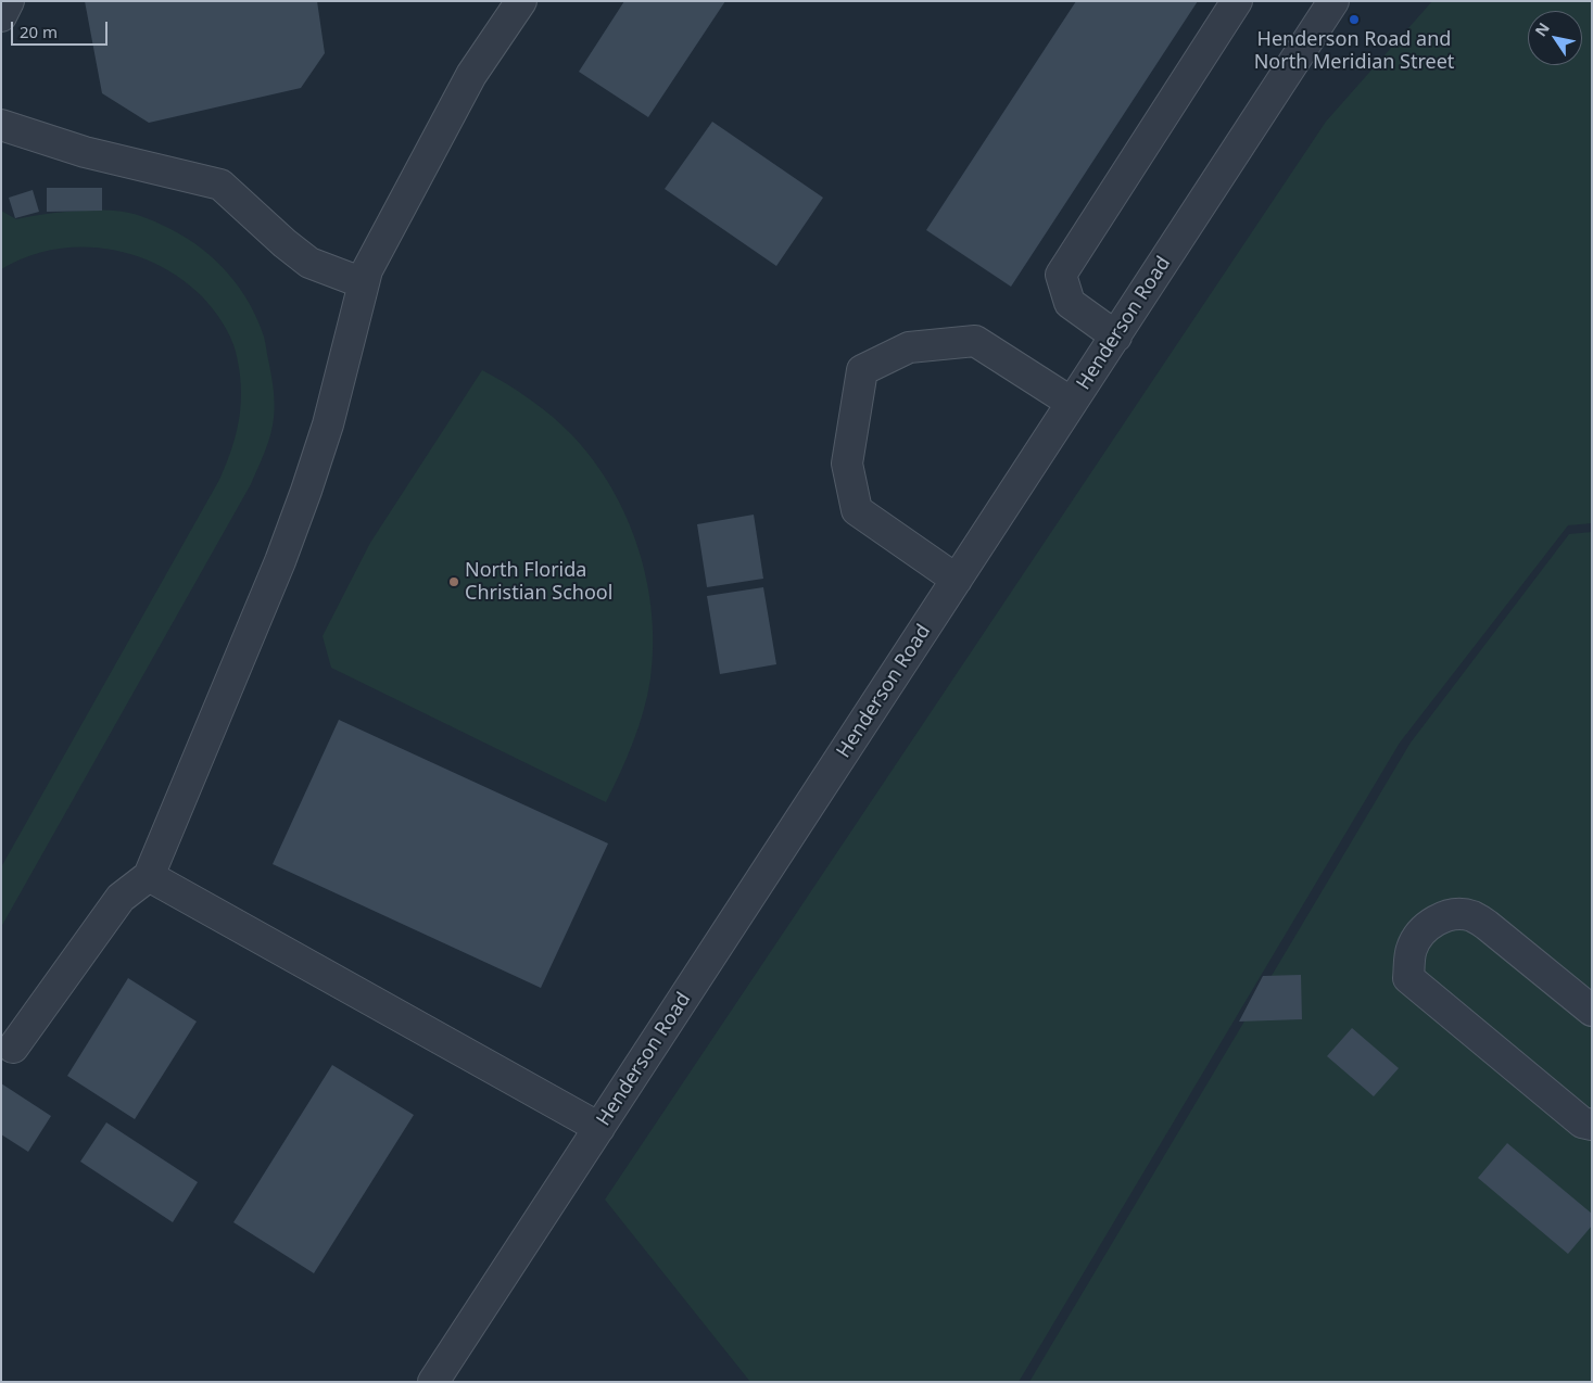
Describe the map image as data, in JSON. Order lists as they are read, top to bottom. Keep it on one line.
{"streets":{"street":["Henderson Road"]},"places":["Henderson Road and North Meridian Street","North Florida Christian School"],"scale_bar":"20 m","north":"top left"}
